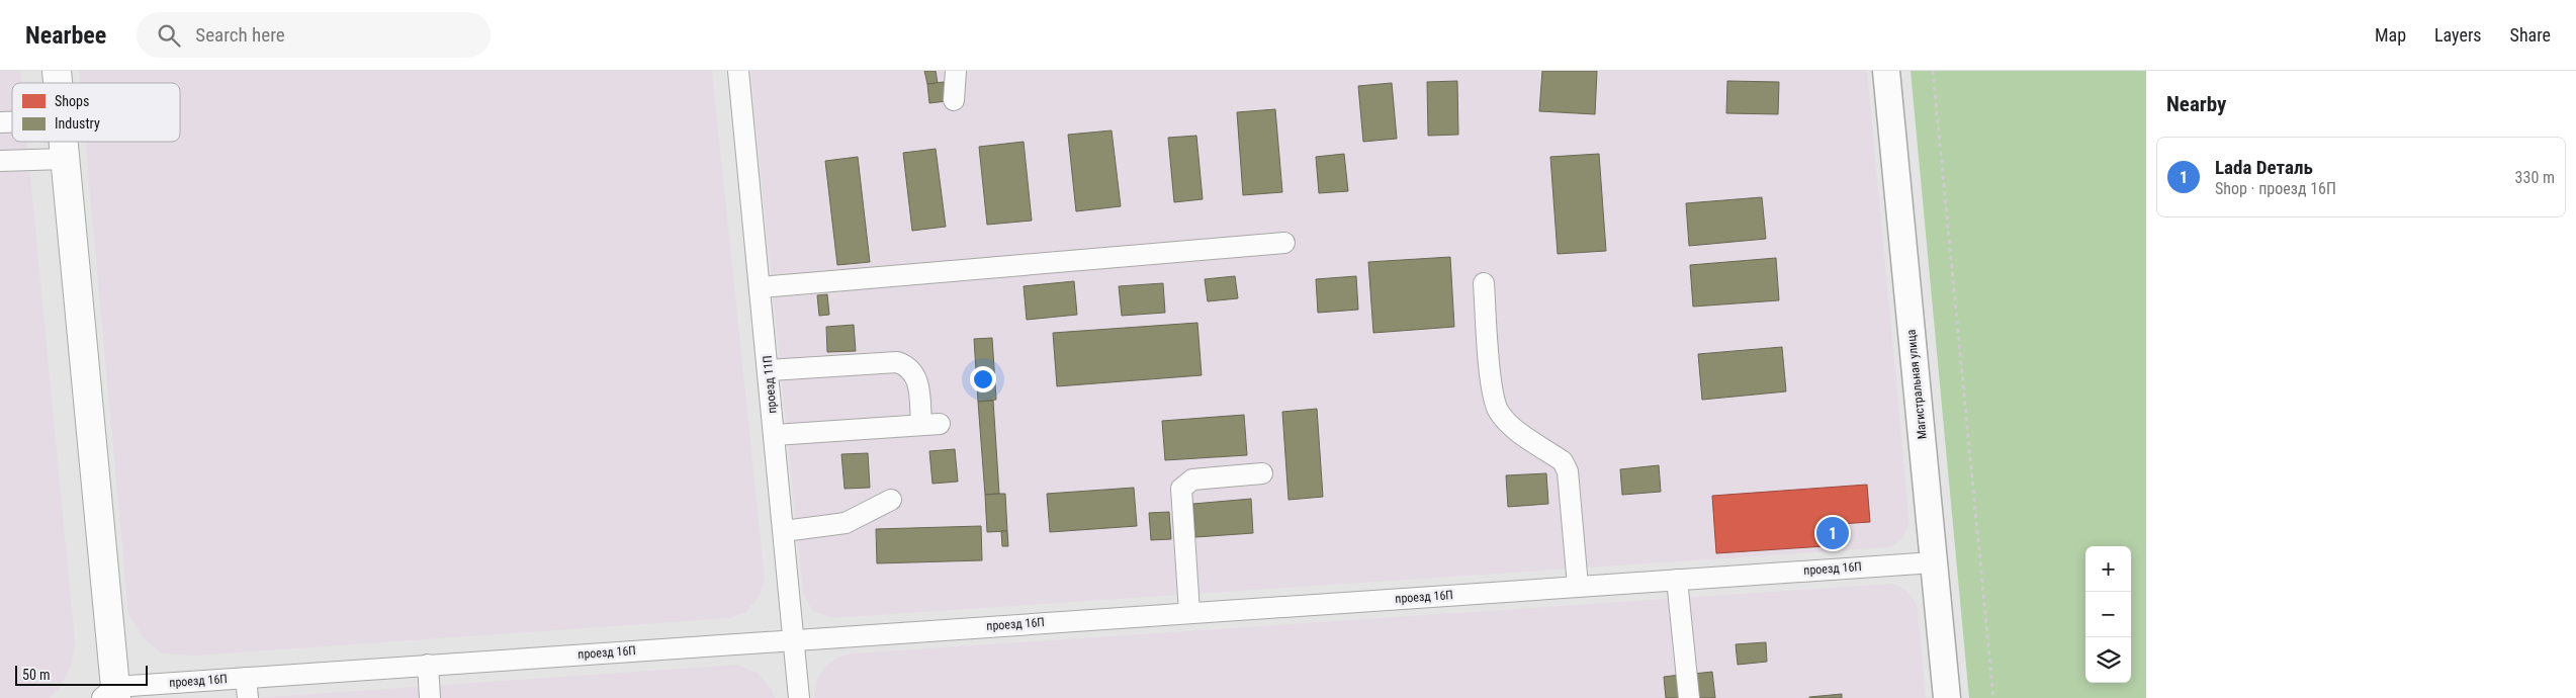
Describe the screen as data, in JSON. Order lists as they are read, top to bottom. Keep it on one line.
{"streets":{"main road":["Магистральная улица"],"street":["проезд 11П","проезд 16П"]},"crossings":[["проезд 11П","проезд 16П"],["Магистральная улица","проезд 16П"]],"legend":["Shops","Industry"],"scale_bar":"50 m","page":{"header":"Nearbee","search":"Search here","nav":["Map","Layers","Share"],"heading":"Nearby","list":[{"mark":"1","name":"Lada Dеталь","note":"Shop · проезд 16П","value":"330 m"}],"pins":"1","map_buttons":["+","−"],"scale":"50 m"}}
